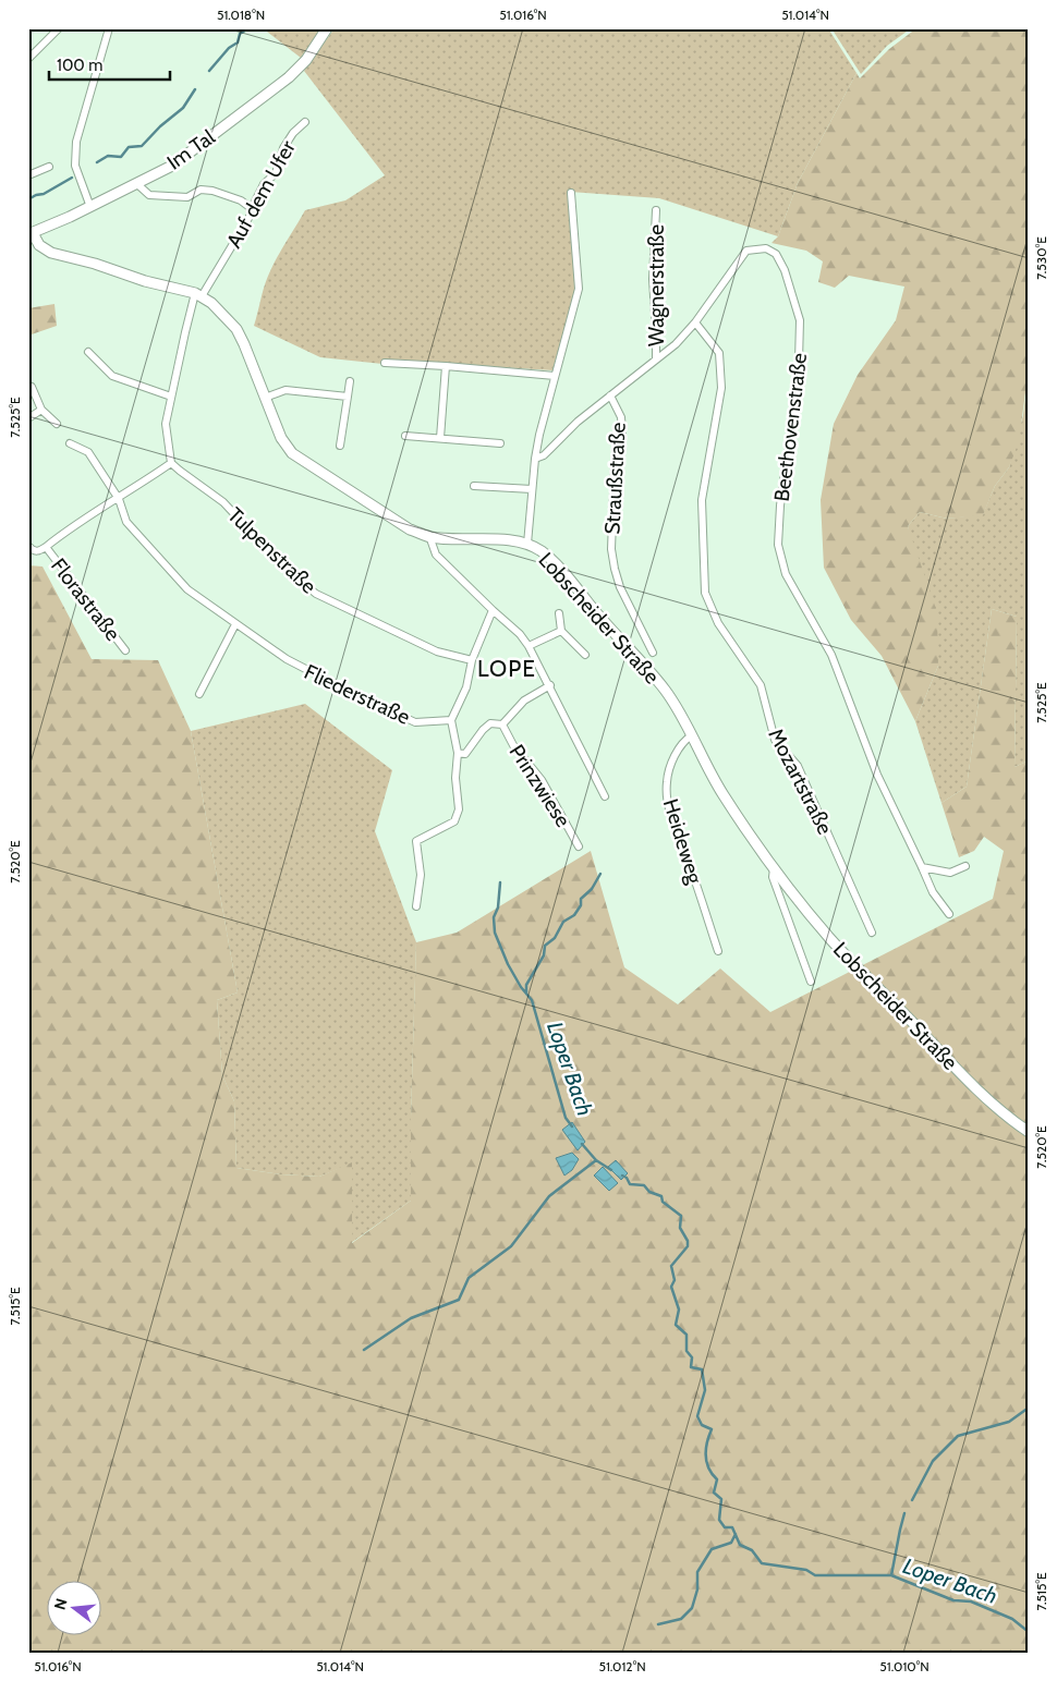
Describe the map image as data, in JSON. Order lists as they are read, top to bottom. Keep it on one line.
{"streets":{"street":["Im Tal","Auf dem Ufer","Wagnerstraße","Beethovenstraße","Straußstraße","Tulpenstraße","Florastraße","Lobscheider Straße","Fliederstraße","Mozartstraße","Prinzwiese","Heideweg"]},"crossings":[["Im Tal","Lobscheider Straße"],["Auf dem Ufer","Lobscheider Straße"],["Wagnerstraße","Beethovenstraße"],["Beethovenstraße","Straußstraße"],["Beethovenstraße","Mozartstraße"],["Tulpenstraße","Florastraße"],["Florastraße","Fliederstraße"],["Lobscheider Straße","Heideweg"]],"districts":["LOPE"],"water":["Loper Bach"],"scale_bar":"100 m","north":"left","coordinates":["51.018°N","51.016°N","51.014°N","7.530°E","7.525°E","7.520°E","7.515°E","51.012°N","51.010°N"]}
